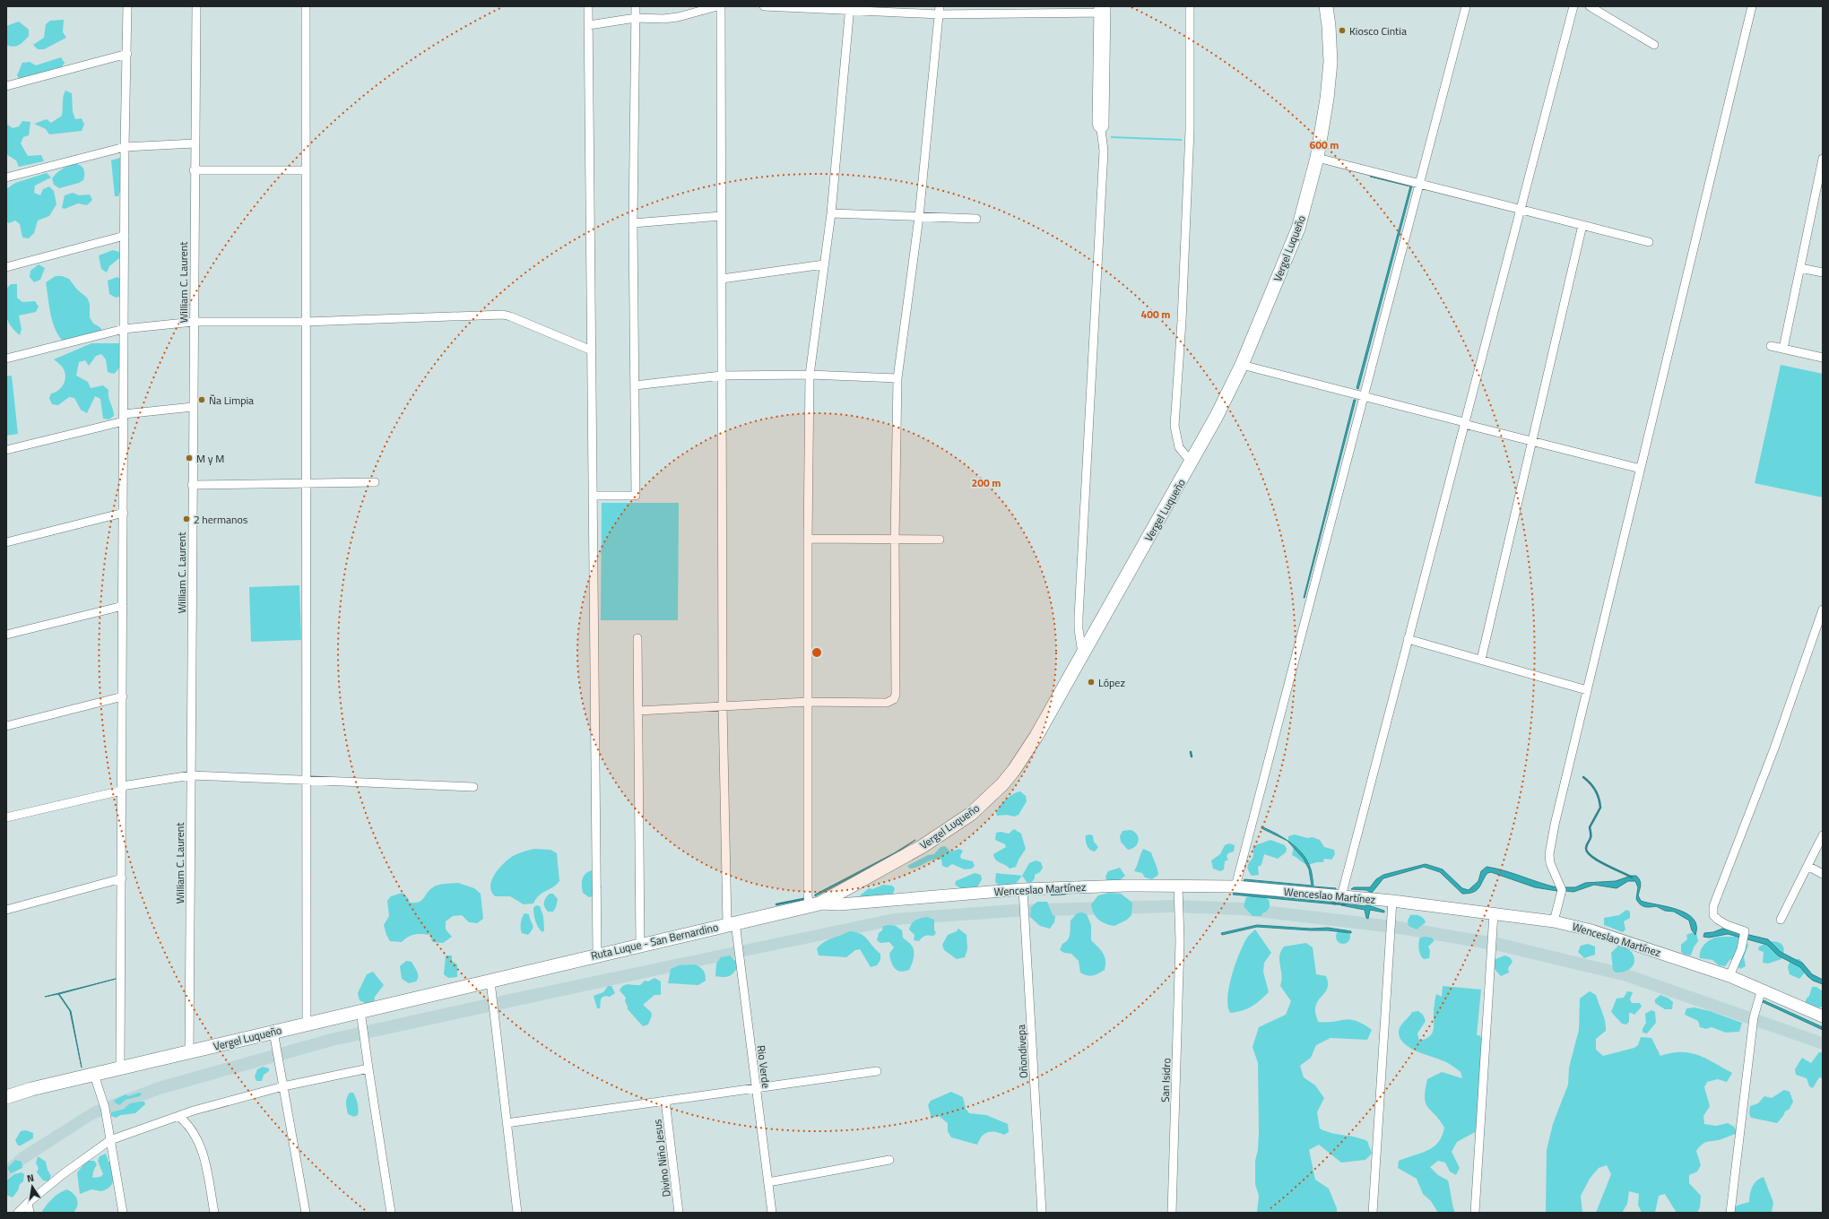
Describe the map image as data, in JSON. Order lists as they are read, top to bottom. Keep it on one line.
{"streets":{"main road":["Vergel Luqueño","Wenceslao Martínez","Ruta Luque - San Bernardino"],"street":["William C. Laurent","Oñondivepa","Rio Verde","San Isidro","Divino Niño Jesus"]},"crossings":[["Vergel Luqueño","William C. Laurent"],["Vergel Luqueño","Wenceslao Martínez"],["Vergel Luqueño","Ruta Luque - San Bernardino"],["Wenceslao Martínez","Ruta Luque - San Bernardino"],["Wenceslao Martínez","Oñondivepa"],["Wenceslao Martínez","San Isidro"],["Ruta Luque - San Bernardino","Rio Verde"]],"places":["Kiosco Cintia","Ña Limpia","M y M","2 hermanos","López"],"north":"top","rings":["600 m","400 m","200 m"]}
